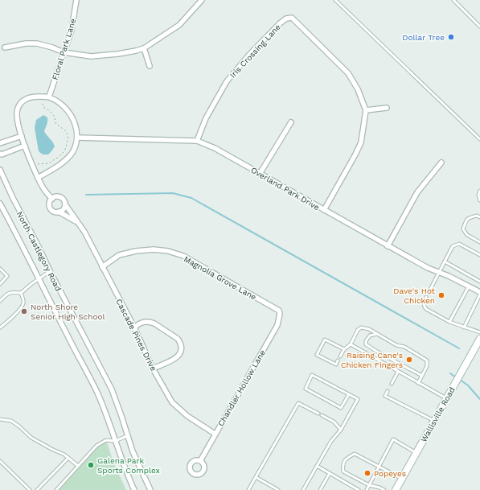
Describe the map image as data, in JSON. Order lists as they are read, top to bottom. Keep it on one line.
{"streets":{"main road":["Wallisville Road"],"street":["Floral Park Lane","Iris Crossing Lane","Overland Park Drive","North Castlegory Road","Magnolia Grove Lane","Cascade Pines Drive","Chandler Hollow Lane"]},"crossings":[["Iris Crossing Lane","Overland Park Drive"],["Magnolia Grove Lane","Cascade Pines Drive"],["Magnolia Grove Lane","Chandler Hollow Lane"],["Cascade Pines Drive","Chandler Hollow Lane"]],"places":["Dollar Tree","Dave's Hot Chicken","North Shore Senior High School","Raising Cane's Chicken Fingers","Galena Park Sports Complex","Popeyes"]}
